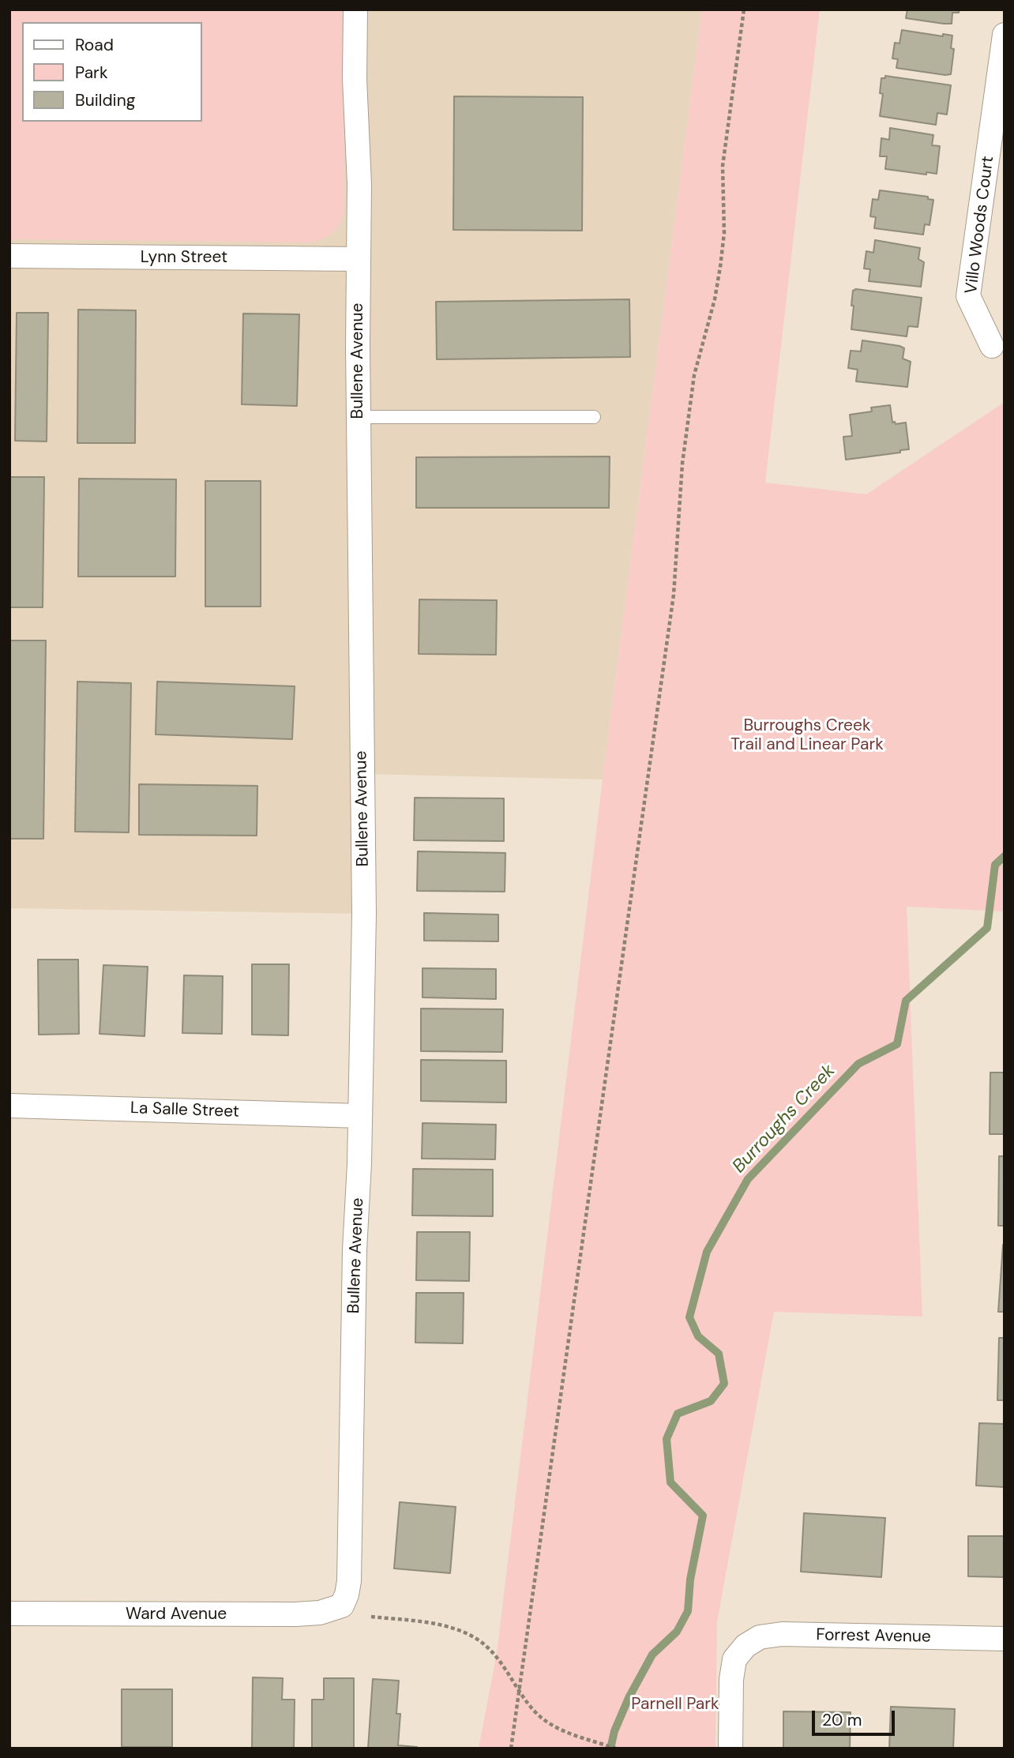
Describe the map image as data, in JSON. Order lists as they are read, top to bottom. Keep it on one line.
{"streets":{"street":["Villo Woods Court","Lynn Street","Bullene Avenue","La Salle Street","Ward Avenue","Forrest Avenue"]},"crossings":[["Lynn Street","Bullene Avenue"],["Bullene Avenue","La Salle Street"],["Bullene Avenue","Ward Avenue"]],"water":["Burroughs Creek"],"parks":["Burroughs Creek Trail and Linear Park","Parnell Park"],"legend":["Road","Park","Building"],"scale_bar":"20 m"}
